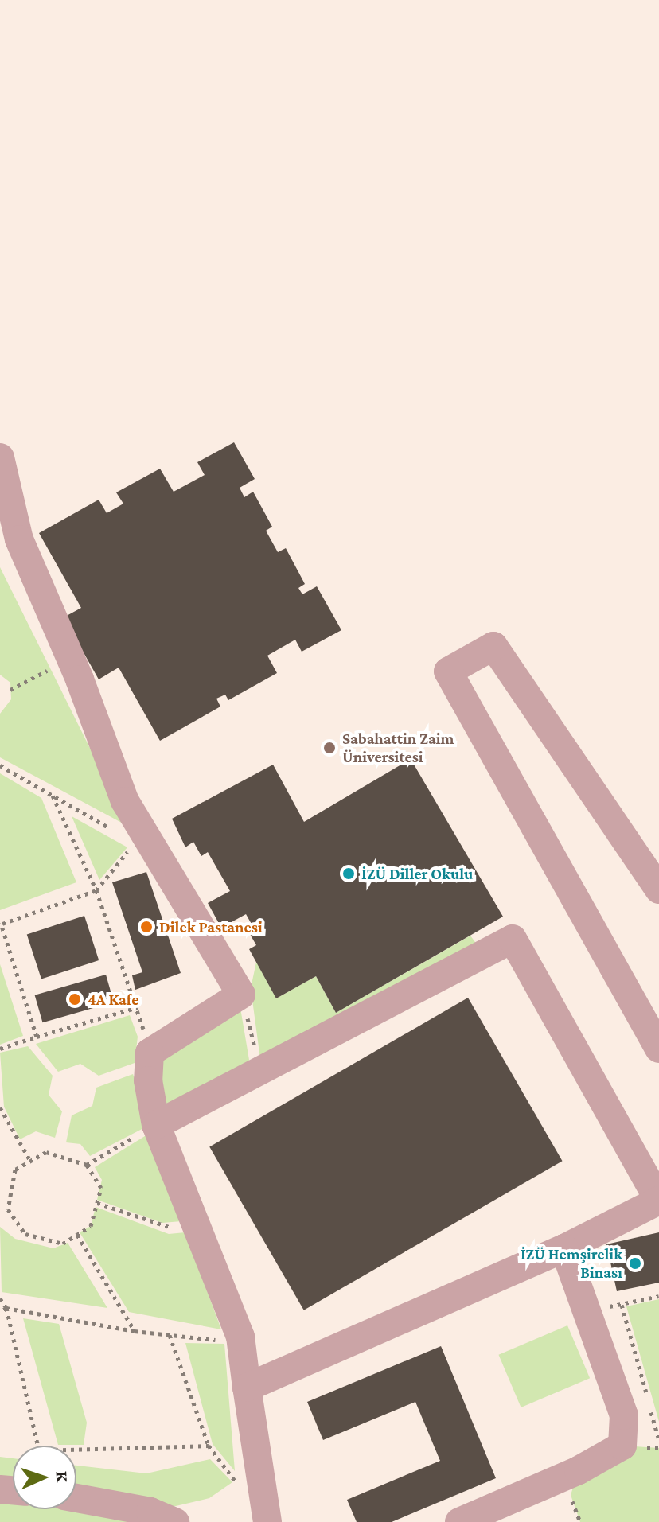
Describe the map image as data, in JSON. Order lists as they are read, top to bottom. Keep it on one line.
{"places":["Sabahattin Zaim Üniversitesi","İZÜ Diller Okulu","Dilek Pastanesi","4A Kafe","İZÜ Hemşirelik Binası"],"north":"right"}
